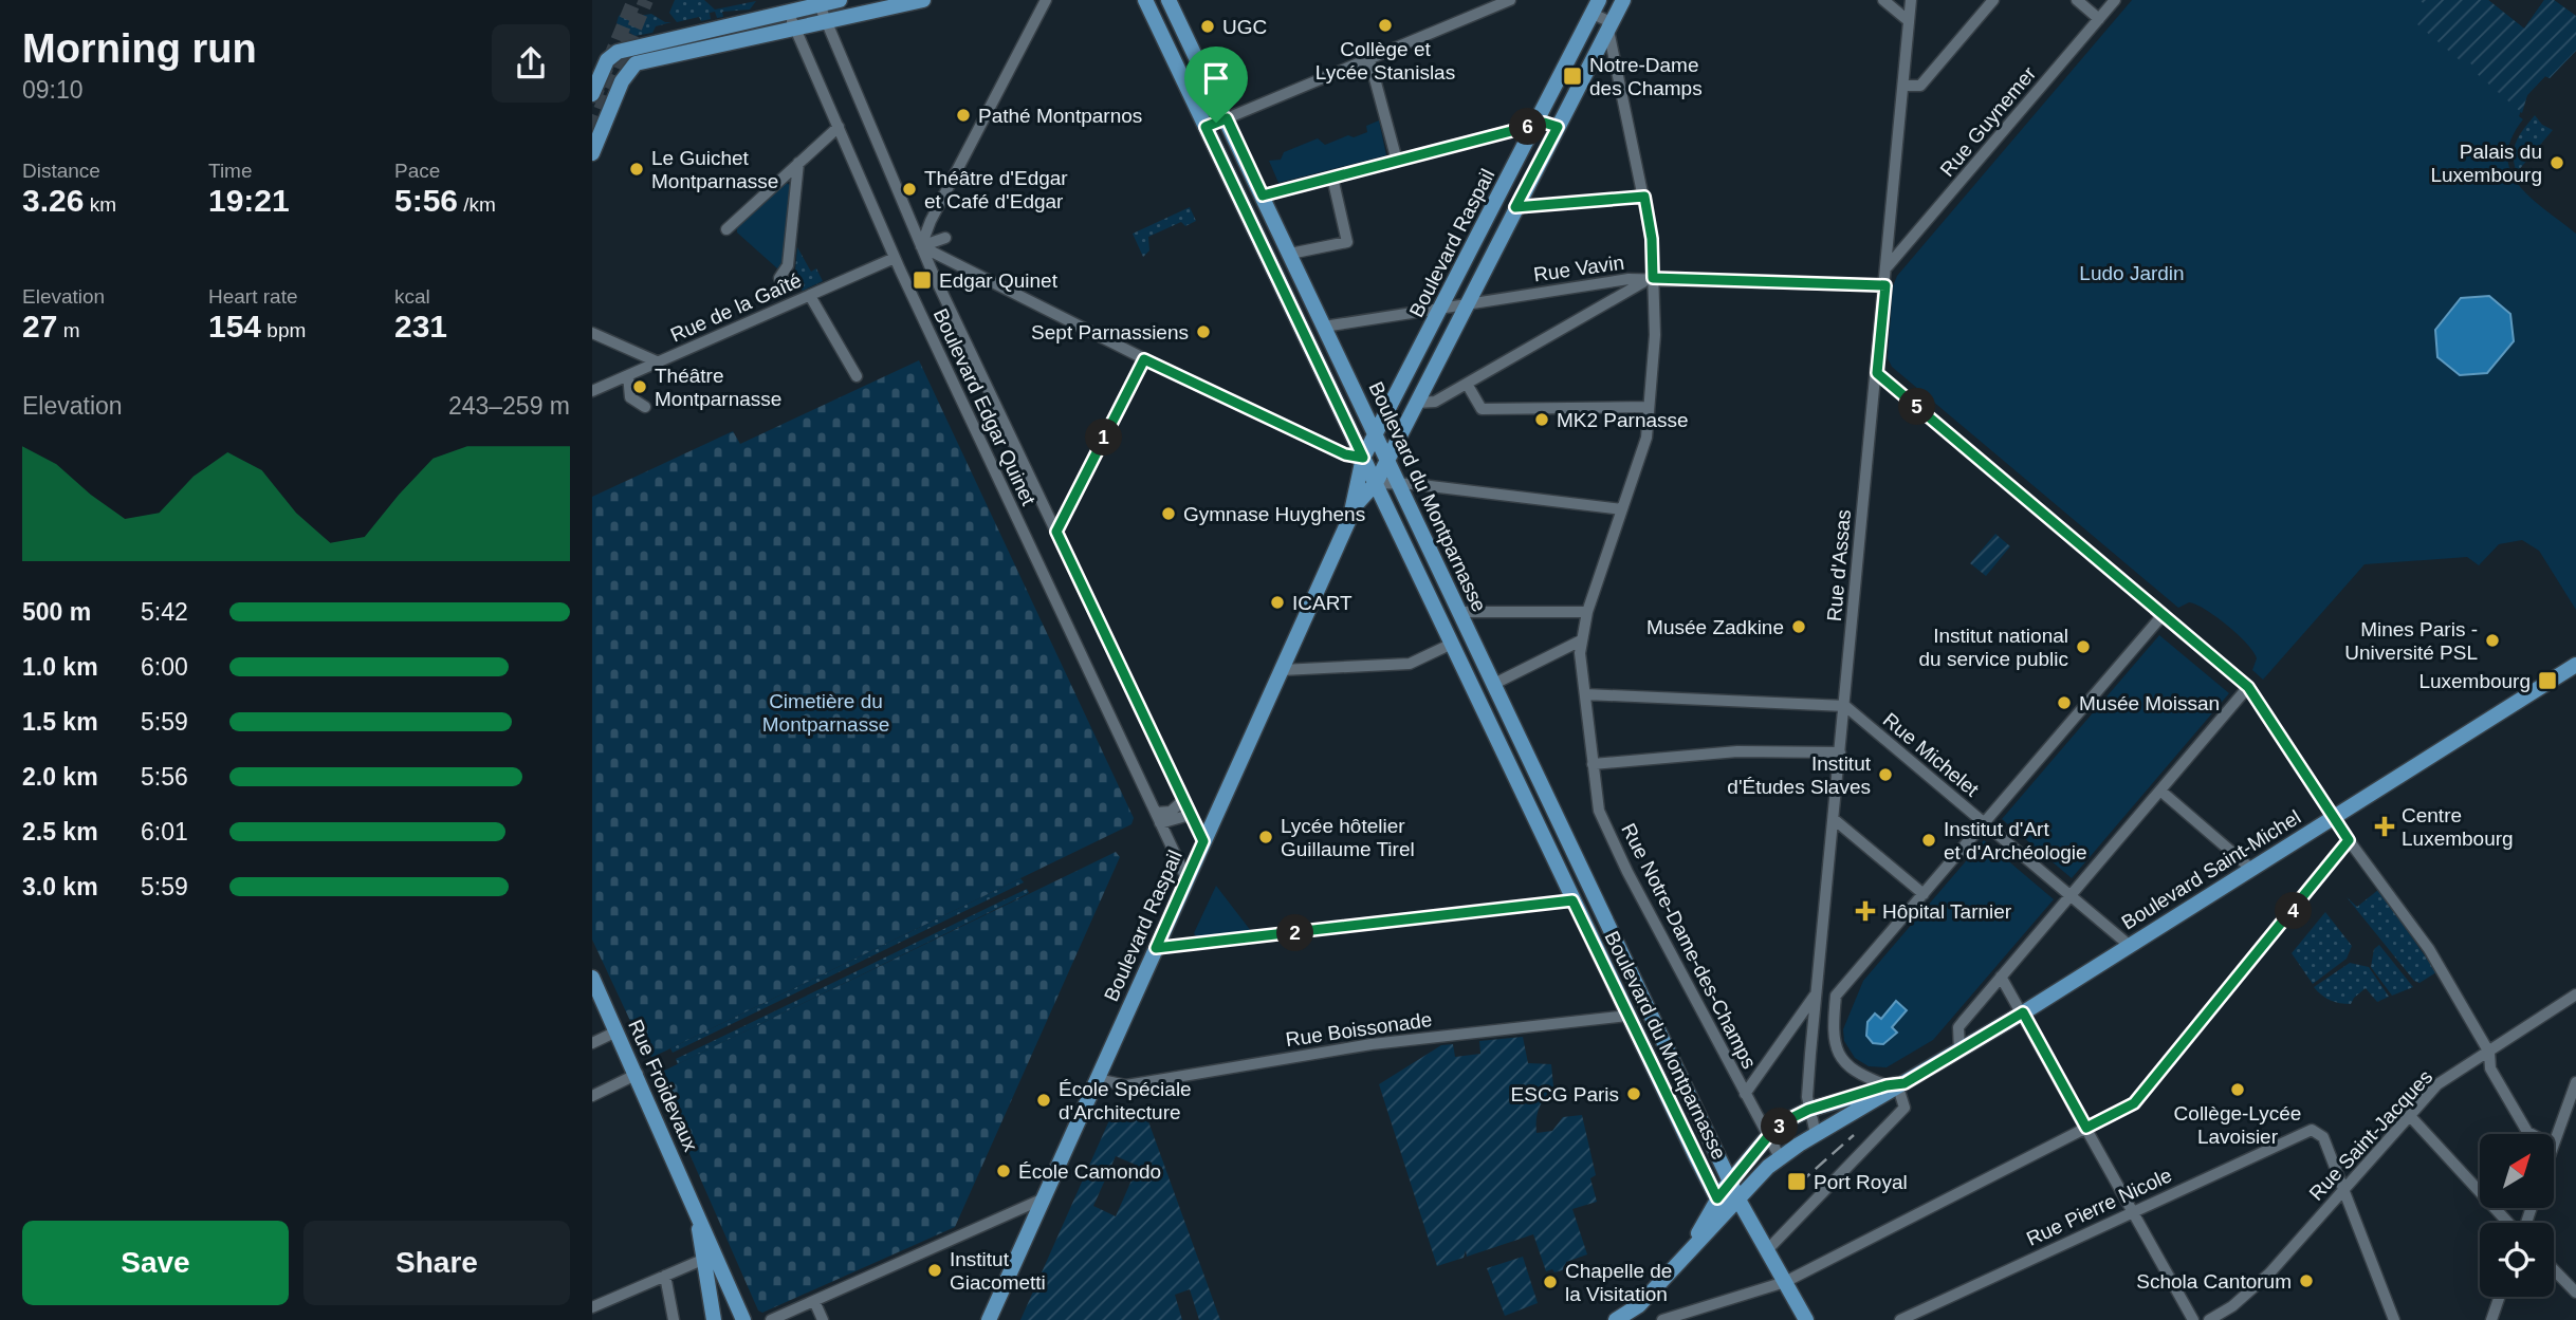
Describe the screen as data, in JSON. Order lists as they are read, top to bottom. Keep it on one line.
{"streets":{"main road":["Boulevard Raspail","Boulevard du Montparnasse","Boulevard Saint-Michel","Rue Froidevaux"],"street":["Rue Guynemer","Rue Vavin","Rue de la Gaîté","Boulevard Edgar Quinet","Rue d'Assas","Rue Michelet","Rue Notre-Dame-des-Champs","Rue Boissonade","Rue Saint-Jacques","Rue Pierre Nicole"]},"crossings":[["Rue Guynemer","Rue d'Assas"],["Boulevard Raspail","Rue Vavin"],["Boulevard Raspail","Boulevard Edgar Quinet"],["Boulevard Raspail","Boulevard du Montparnasse"],["Boulevard Raspail","Rue Notre-Dame-des-Champs"],["Boulevard Raspail","Rue Boissonade"],["Rue Vavin","Boulevard du Montparnasse"],["Rue Vavin","Rue d'Assas"],["Rue Vavin","Rue Notre-Dame-des-Champs"],["Rue de la Gaîté","Boulevard Edgar Quinet"],["Boulevard du Montparnasse","Rue Boissonade"],["Rue d'Assas","Rue Michelet"],["Rue Michelet","Boulevard Saint-Michel"],["Rue Saint-Jacques","Rue Pierre Nicole"]],"parks":["Ludo Jardin","Cimetière du Montparnasse"],"places":{"other":["Collège et Lycée Stanislas","UGC","Pathé Montparnos","Palais du Luxembourg","Le Guichet Montparnasse","Théâtre d'Edgar et Café d'Edgar","Sept Parnassiens","Théâtre Montparnasse","MK2 Parnasse","Gymnase Huyghens","ICART","Musée Zadkine","Mines Paris - Université PSL","Institut national du service public","Musée Moissan","Institut d'Études Slaves","Lycée hôtelier Guillaume Tirel","Institut d'Art et d'Archéologie","Collège-Lycée Lavoisier","ESCG Paris","École Spéciale d'Architecture","École Camondo","Institut Giacometti","Schola Cantorum","Chapelle de la Visitation"],"transit":["Notre-Dame des Champs","Edgar Quinet","Luxembourg","Port Royal"],"health":["Centre Luxembourg","Hôpital Tarnier"]},"north":"top right","page":{"heading":["Morning run","09:10"],"pins":["6","5","1","4","2","3"],"stats":[["Distance","3.26 km"],["Time","19:21"],["Pace","5:56 /km"],["Elevation","27 m"],["Heart rate","154 bpm"],["kcal","231"]],"chart":["Elevation","243–259 m"],"list":[{"name":"500 m","note":"5:42"},{"name":"1.0 km","note":"6:00"},{"name":"1.5 km","note":"5:59"},{"name":"2.0 km","note":"5:56"},{"name":"2.5 km","note":"6:01"},{"name":"3.0 km","note":"5:59"}],"buttons":["Save","Share"]}}
